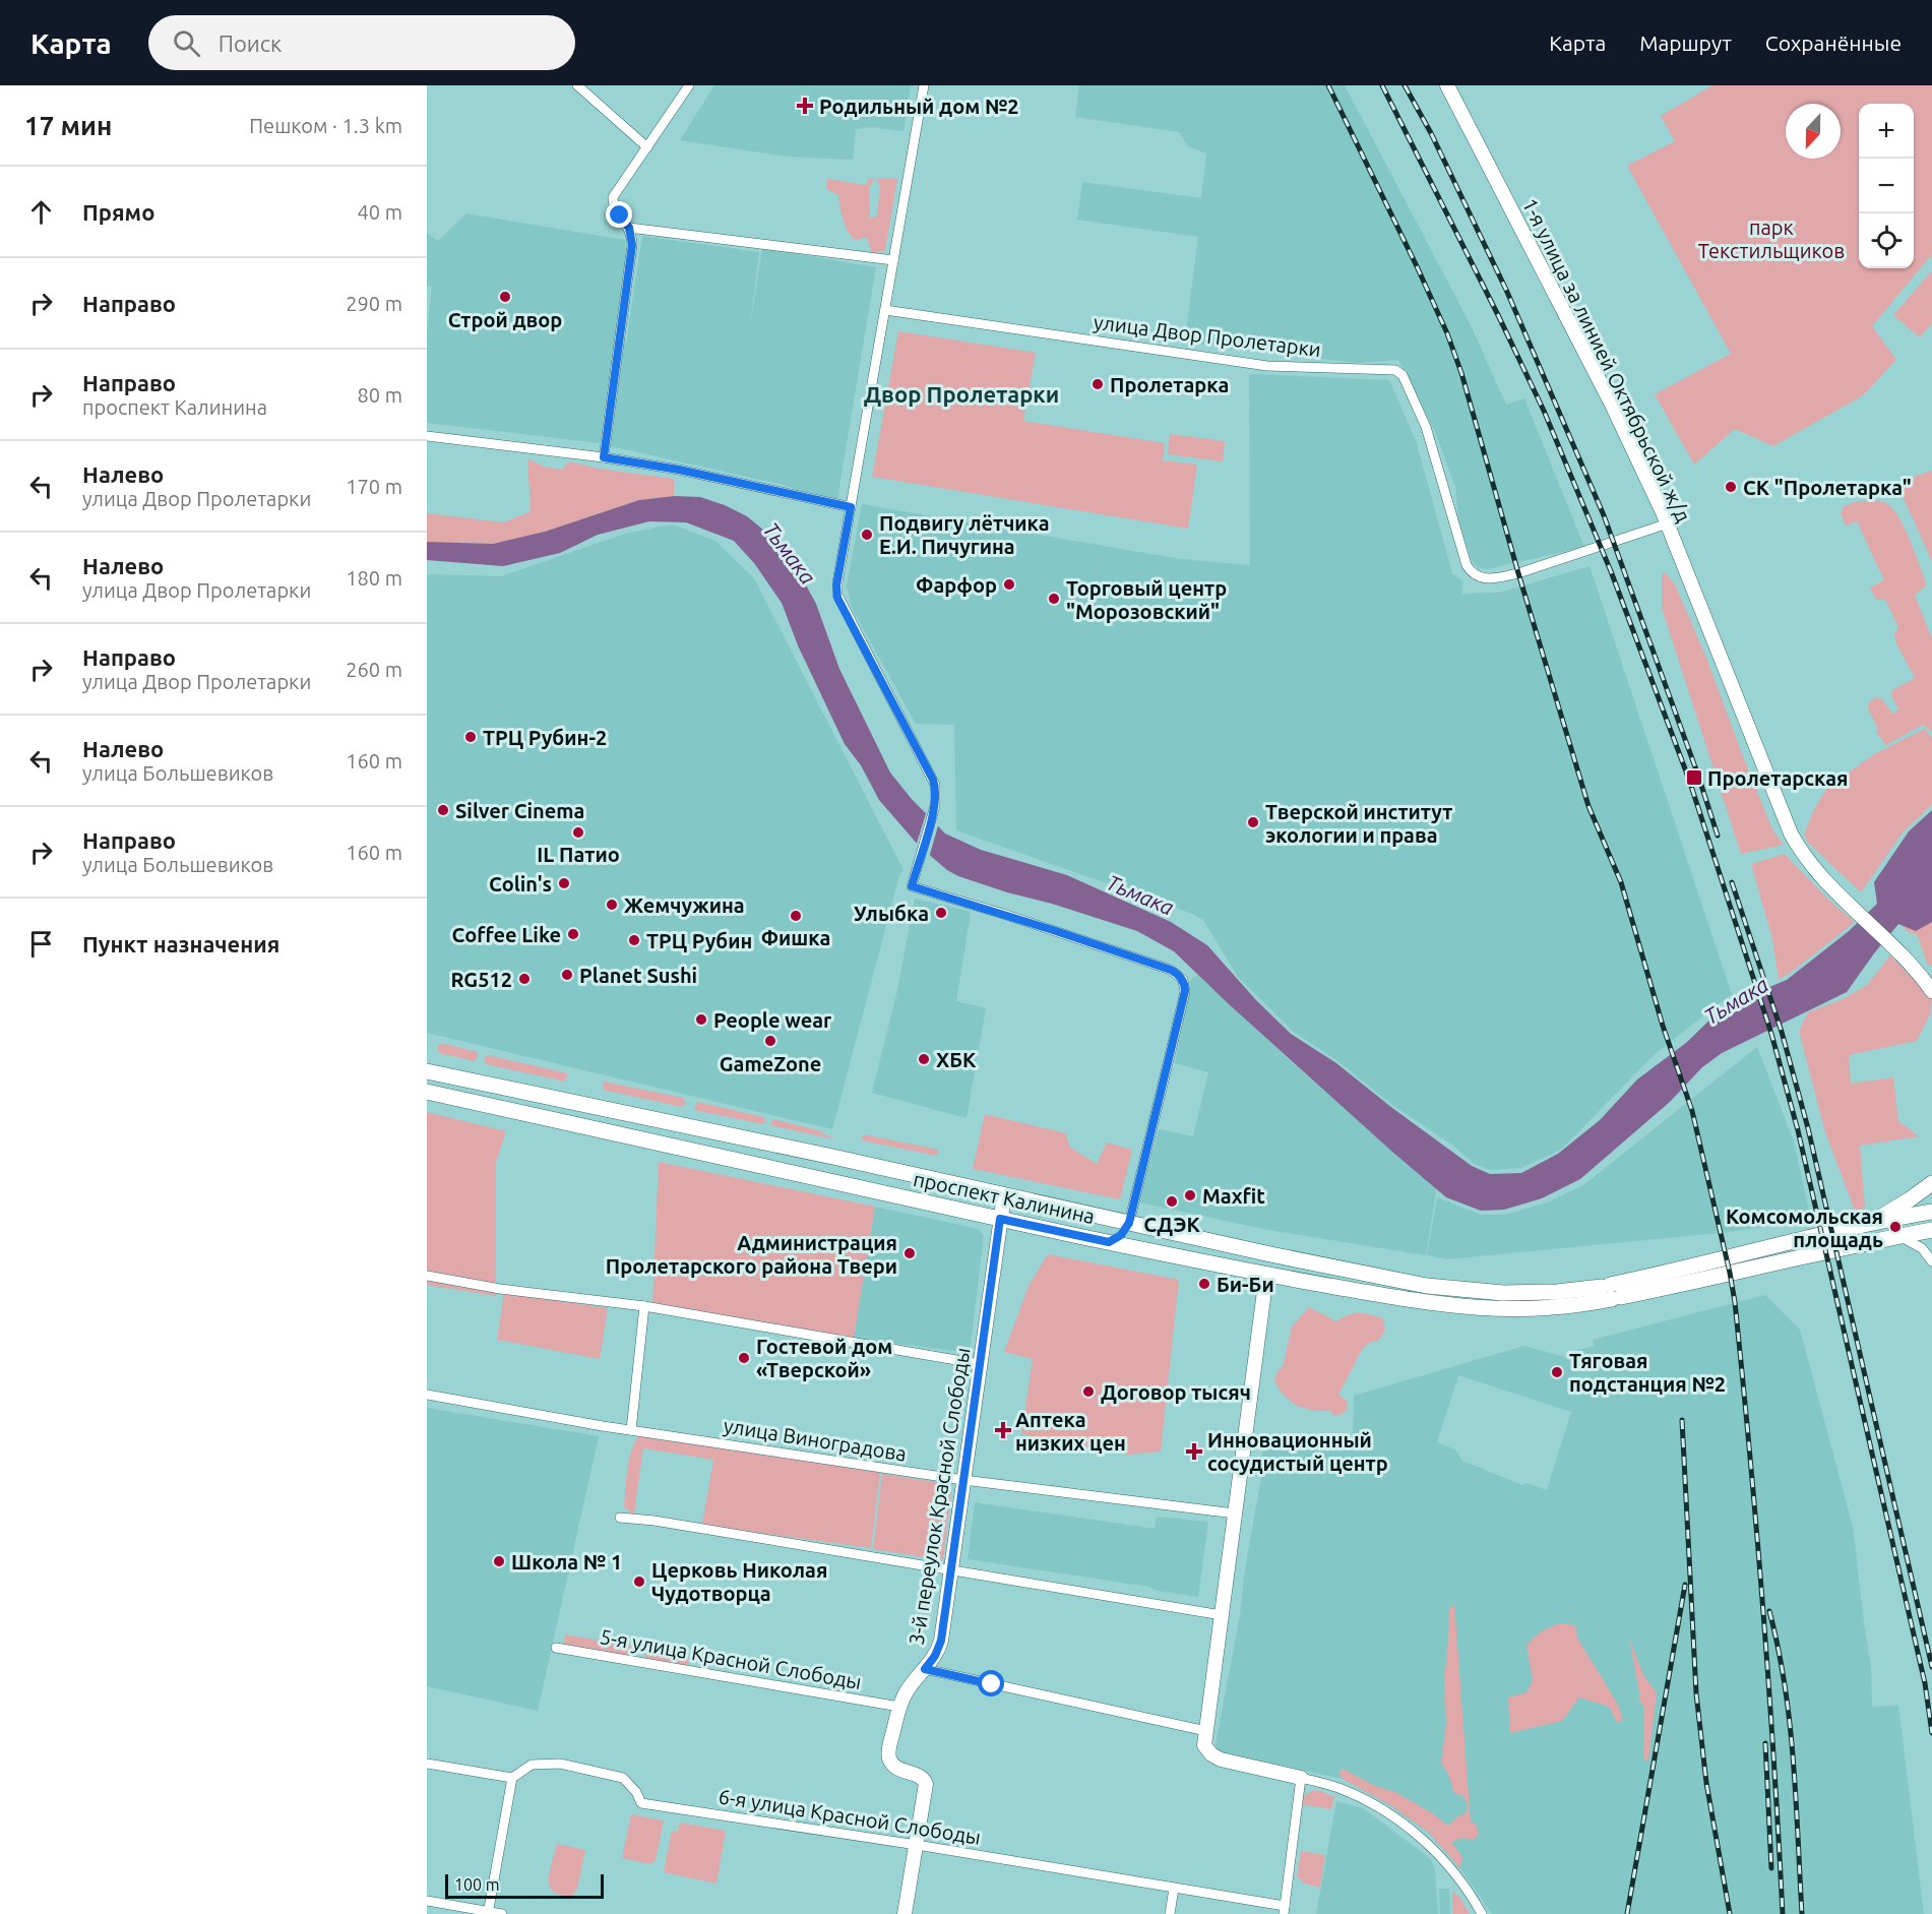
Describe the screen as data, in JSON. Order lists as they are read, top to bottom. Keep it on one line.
{"streets":{"main road":["проспект Калинина"],"street":["улица Двор Пролетарки","1-я улица за линией Октябрьской ж/д","улица Виноградова","3-й переулок Красной Слободы","5-я улица Красной Слободы","6-я улица Красной Слободы"]},"crossings":[["улица Двор Пролетарки","1-я улица за линией Октябрьской ж/д"],["проспект Калинина","3-й переулок Красной Слободы"],["улица Виноградова","3-й переулок Красной Слободы"],["3-й переулок Красной Слободы","5-я улица Красной Слободы"],["3-й переулок Красной Слободы","6-я улица Красной Слободы"]],"districts":["Двор Пролетарки"],"water":["Тьмака"],"parks":["парк Текстильщиков"],"places":{"health":["Родильный дом №2","Аптека низких цен","Инновационный сосудистый центр"],"other":["Строй двор","Пролетарка","СК \"Пролетарка\"","Подвигу лётчика Е.И. Пичугина","Фарфор","Торговый центр \"Морозовский\"","ТРЦ Рубин-2","Silver Cinema","Тверской институт экологии и права","IL Патио","Colin's","Жемчужина","Улыбка","Фишка","Coffee Like","ТРЦ Рубин","Planet Sushi","RG512","People wear","GameZone","ХБК","Maxfit","СДЭК","Комсомольская площадь","Администрация Пролетарского района Твери","Би-Би","Гостевой дом «Тверской»","Тяговая подстанция №2","Договор тысяч","Школа № 1","Церковь Николая Чудотворца"],"transit":["Пролетарская"]},"scale_bar":"100 m","north":"bottom","page":{"header":"Карта","search":"Поиск","nav":["Карта","Маршрут","Сохранённые"],"heading":["17 мин","Пешком · 1.3 km"],"map_buttons":["+","−"],"list":[["Прямо","40 m"],["Направо","290 m"],["Направо","проспект Калинина","80 m"],["Налево","улица Двор Пролетарки","170 m"],["Налево","улица Двор Пролетарки","180 m"],["Направо","улица Двор Пролетарки","260 m"],["Налево","улица Большевиков","160 m"],["Направо","улица Большевиков","160 m"],"Пункт назначения"],"scale":"100 m"}}
